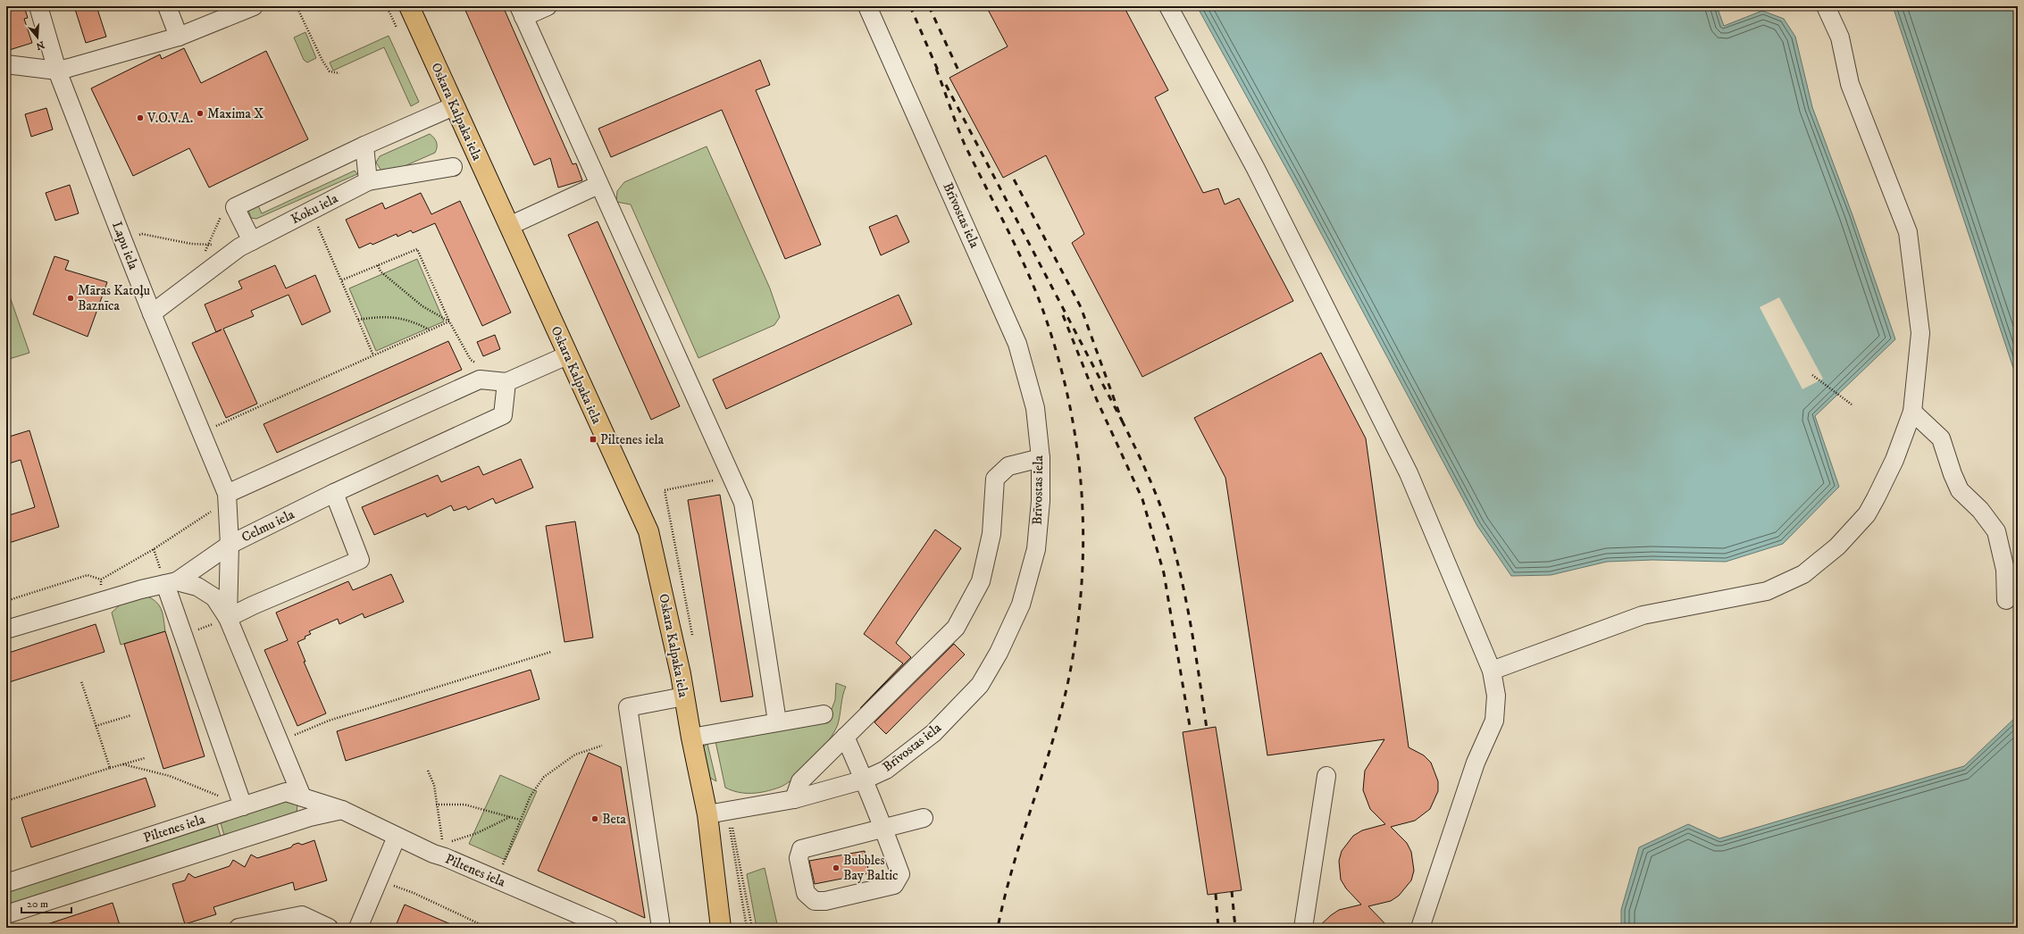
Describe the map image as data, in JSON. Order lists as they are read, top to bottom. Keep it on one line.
{"streets":{"main road":["Oskara Kalpaka iela"],"street":["Koku iela","Brīvostas iela","Lapu iela","Celmu iela","Piltenes iela"]},"crossings":[["Oskara Kalpaka iela","Brīvostas iela"],["Koku iela","Lapu iela"],["Lapu iela","Celmu iela"]],"places":{"other":["Maxima X","V.O.V.A.","Māras Katoļu Baznīca","Beta","Bubbles Bay Baltic"],"transit":["Piltenes iela"]},"scale_bar":"20 m","north":"bottom"}
